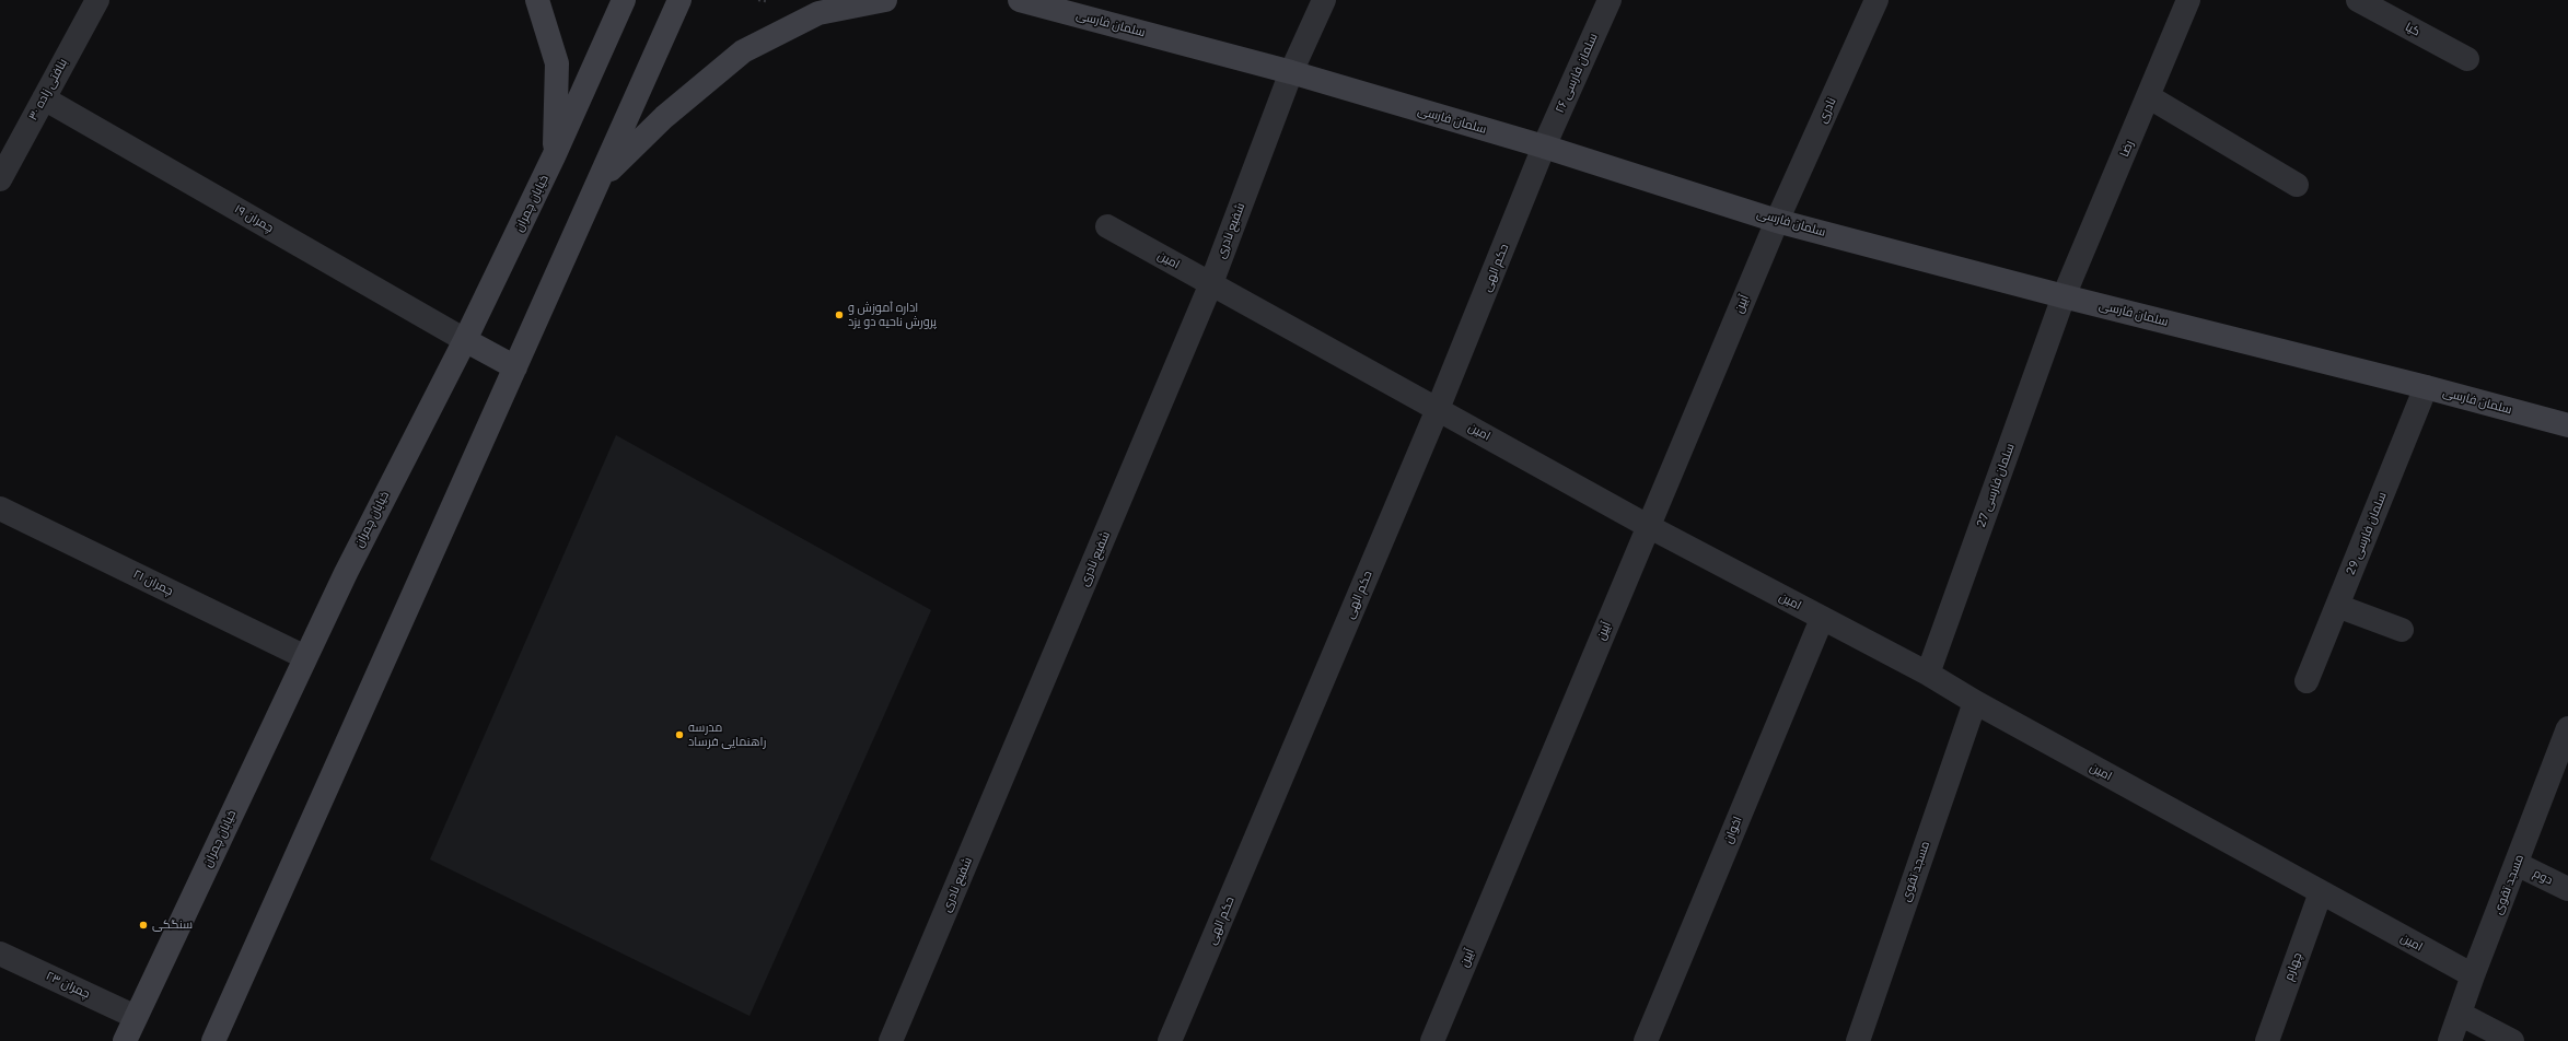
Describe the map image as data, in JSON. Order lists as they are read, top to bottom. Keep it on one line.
{"streets":{"main road":["سلمان فارسی","خیابان چمران"],"street":["کیا","سلمان فارسی ۲۶","بنافتی زاده ۳۰","نادری","رضا","چمران ۱۹","شفیع نادری","امین","حکم الهی","آیین","سلمان فارسی 27","سلمان فارسی 29","چمران ۲۱","اخوان","مسجد تقوی","دوم","چهارم","چمران ۲۳"]},"crossings":[["سلمان فارسی","سلمان فارسی ۲۶"],["سلمان فارسی","نادری"],["سلمان فارسی","رضا"],["سلمان فارسی","شفیع نادری"],["سلمان فارسی","حکم الهی"],["سلمان فارسی","آیین"],["سلمان فارسی","سلمان فارسی 27"],["سلمان فارسی","سلمان فارسی 29"],["سلمان فارسی ۲۶","حکم الهی"],["بنافتی زاده ۳۰","چمران ۱۹"],["نادری","آیین"],["رضا","سلمان فارسی 27"],["خیابان چمران","چمران ۱۹"],["خیابان چمران","چمران ۲۱"],["خیابان چمران","چمران ۲۳"],["شفیع نادری","امین"],["امین","حکم الهی"],["امین","آیین"],["امین","سلمان فارسی 27"],["امین","اخوان"],["امین","مسجد تقوی"],["امین","چهارم"],["مسجد تقوی","دوم"]],"places":["اداره آموزش و پرورش ناحیه دو یزد","مدرسه راهنمایی فرساد","سنگکی"]}
